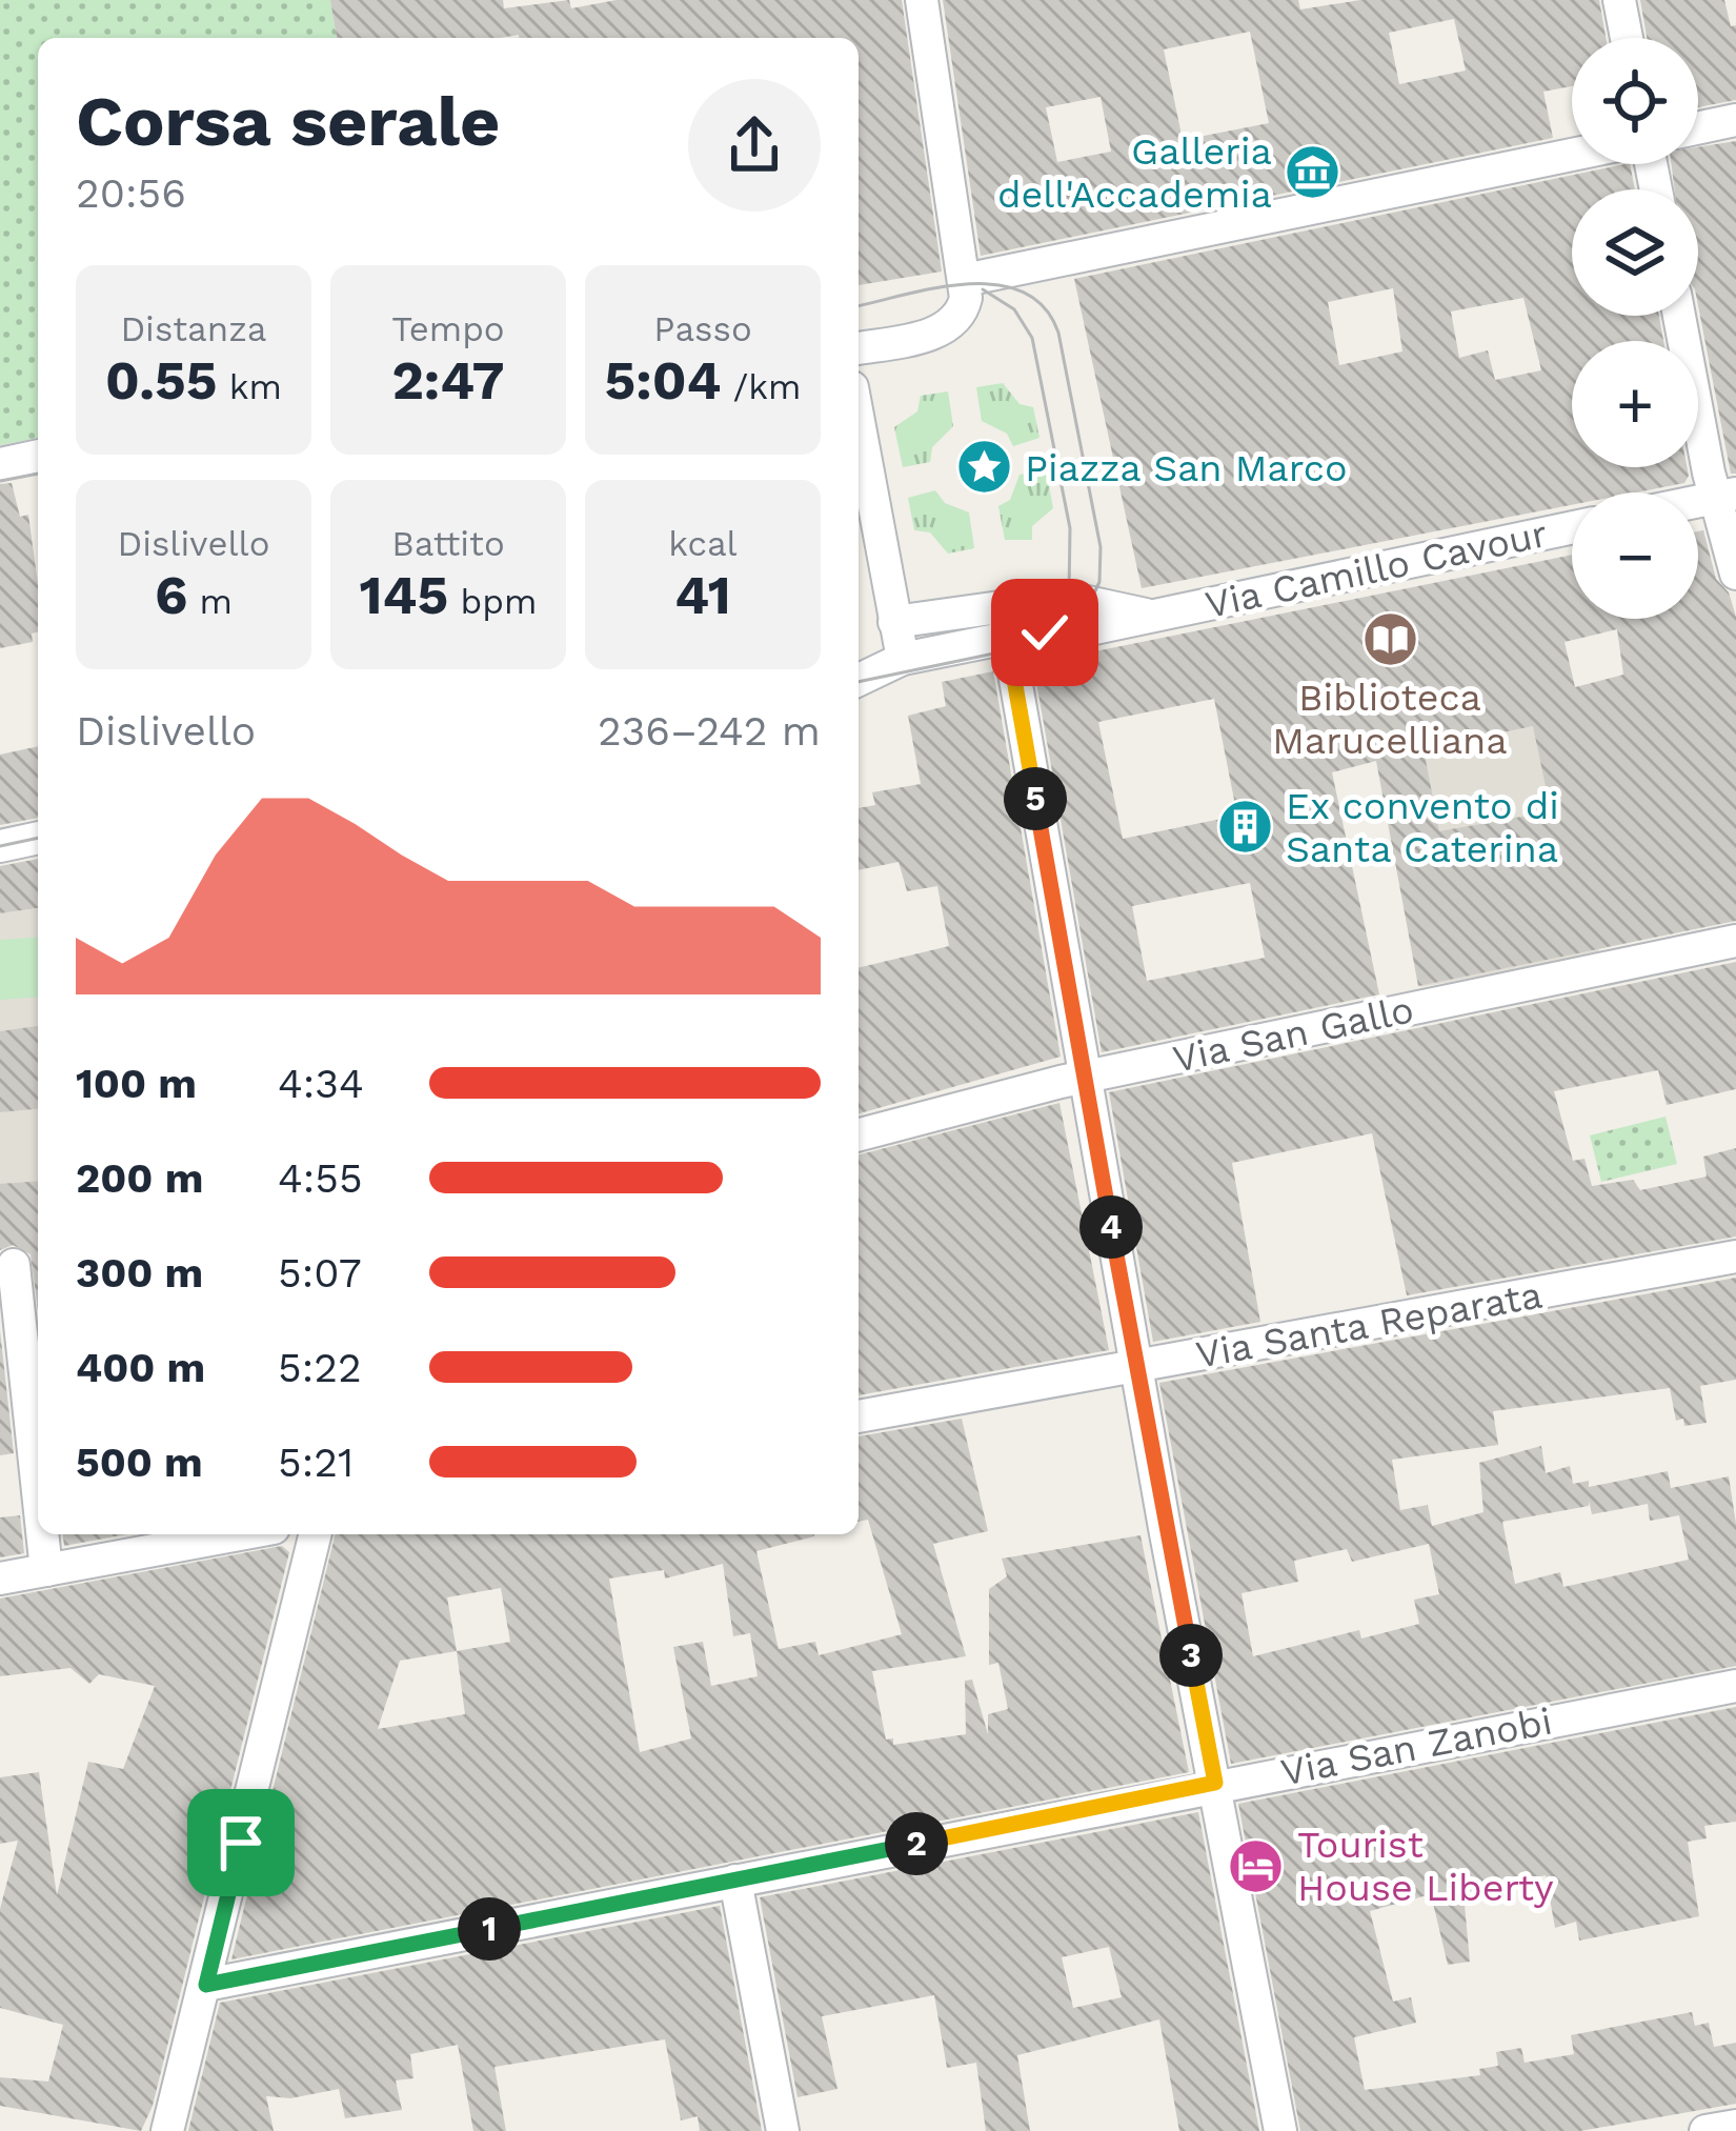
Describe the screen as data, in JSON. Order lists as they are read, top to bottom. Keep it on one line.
{"streets":{"street":["Via Camillo Cavour","Via San Gallo","Via Santa Reparata","Via San Zanobi"]},"places":{"museum":["Galleria dell'Accademia"],"place":["Piazza San Marco"],"library":["Biblioteca Marucelliana"],"building":["Ex convento di Santa Caterina"],"hotel":["Tourist House Liberty"]},"page":{"map_buttons":["+","−"],"heading":["Corsa serale","20:56"],"stats":[["Distanza","0.55 km"],["Tempo","2:47"],["Passo","5:04 /km"],["Dislivello","6 m"],["Battito","145 bpm"],["kcal","41"]],"chart":["Dislivello","236–242 m"],"pins":["5","4","3","2","1"],"list":[{"name":"100 m","note":"4:34"},{"name":"200 m","note":"4:55"},{"name":"300 m","note":"5:07"},{"name":"400 m","note":"5:22"},{"name":"500 m","note":"5:21"}]}}
